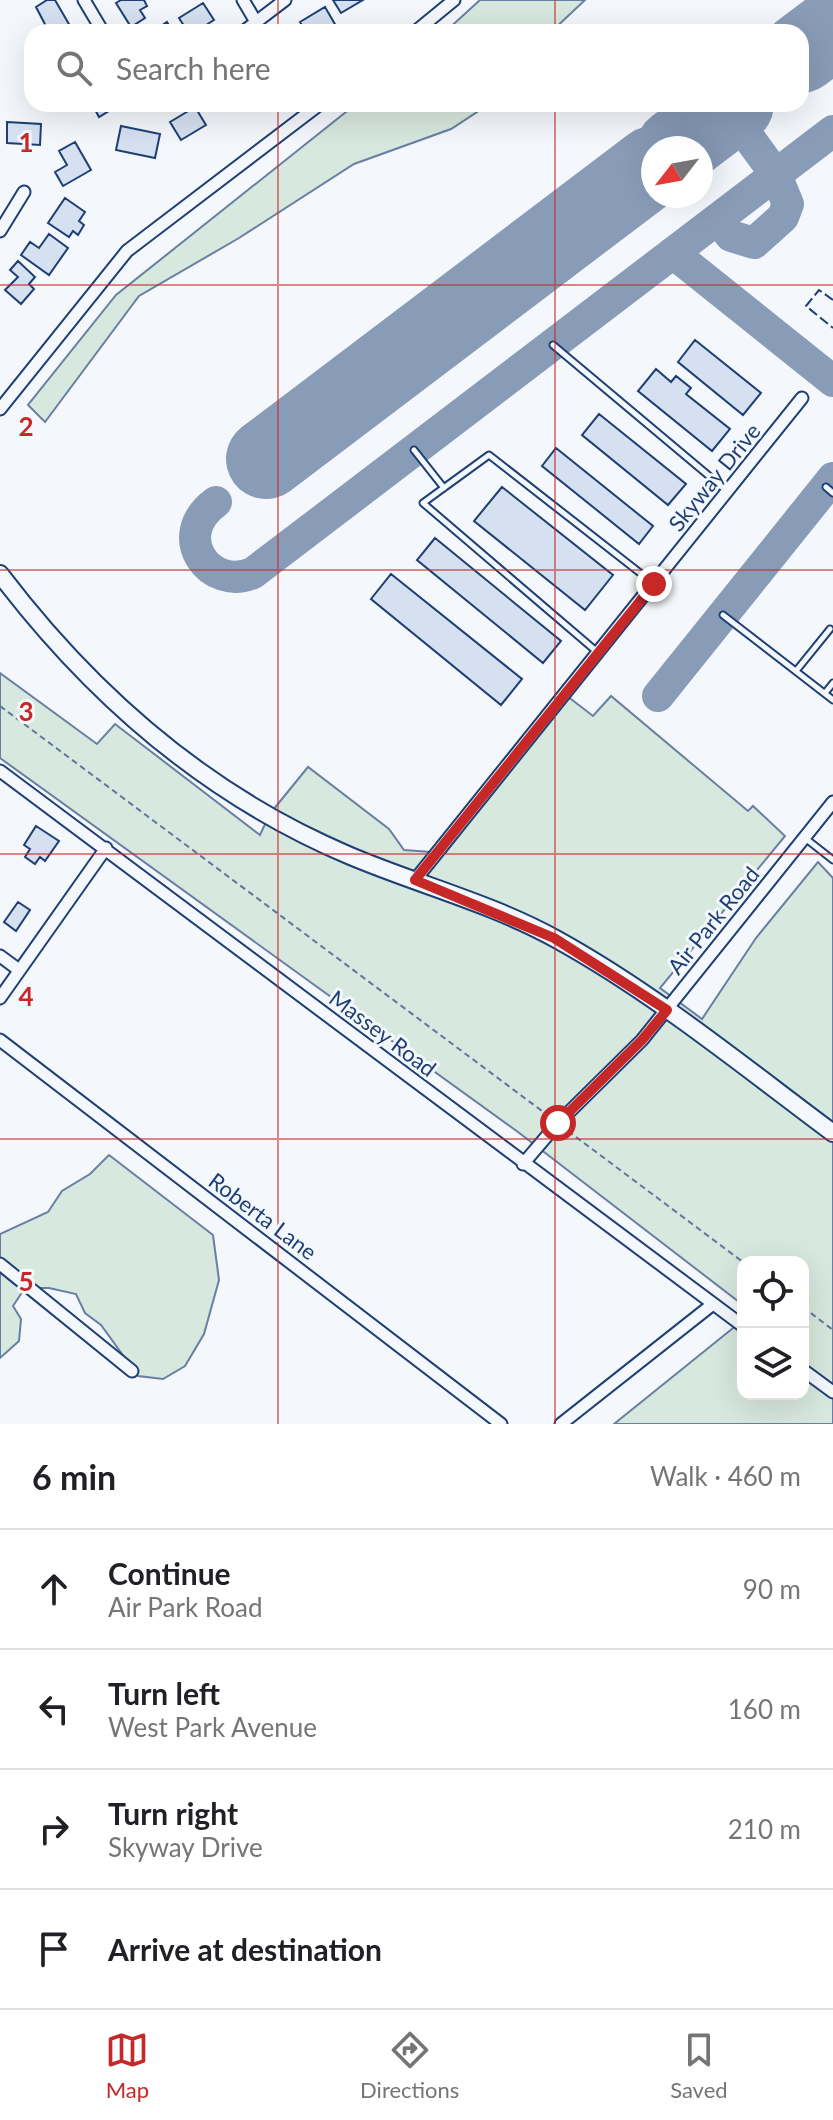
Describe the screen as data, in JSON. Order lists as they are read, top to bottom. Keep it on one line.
{"streets":{"street":["Skyway Drive","Air Park Road","Massey Road","Roberta Lane"]},"crossings":[["Air Park Road","Massey Road"]],"north":"bottom left","page":{"search":"Search here","heading":["6 min","Walk · 460 m"],"list":[["Continue","Air Park Road","90 m"],["Turn left","West Park Avenue","160 m"],["Turn right","Skyway Drive","210 m"],"Arrive at destination"],"nav":["Map","Directions","Saved"]},"grid":{"rows":["1","2","3","4","5"]}}
